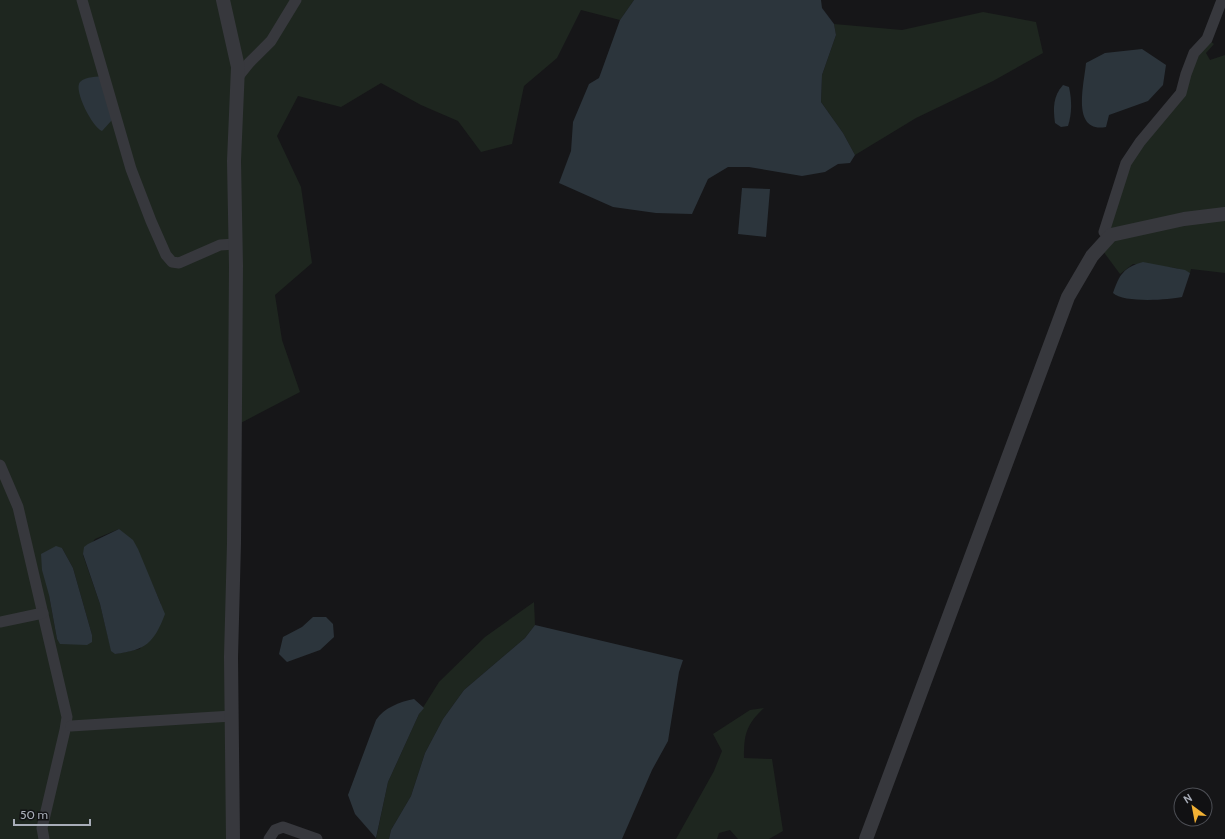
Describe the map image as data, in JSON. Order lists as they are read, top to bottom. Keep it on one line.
{"scale_bar":"50 m","north":"top left"}
